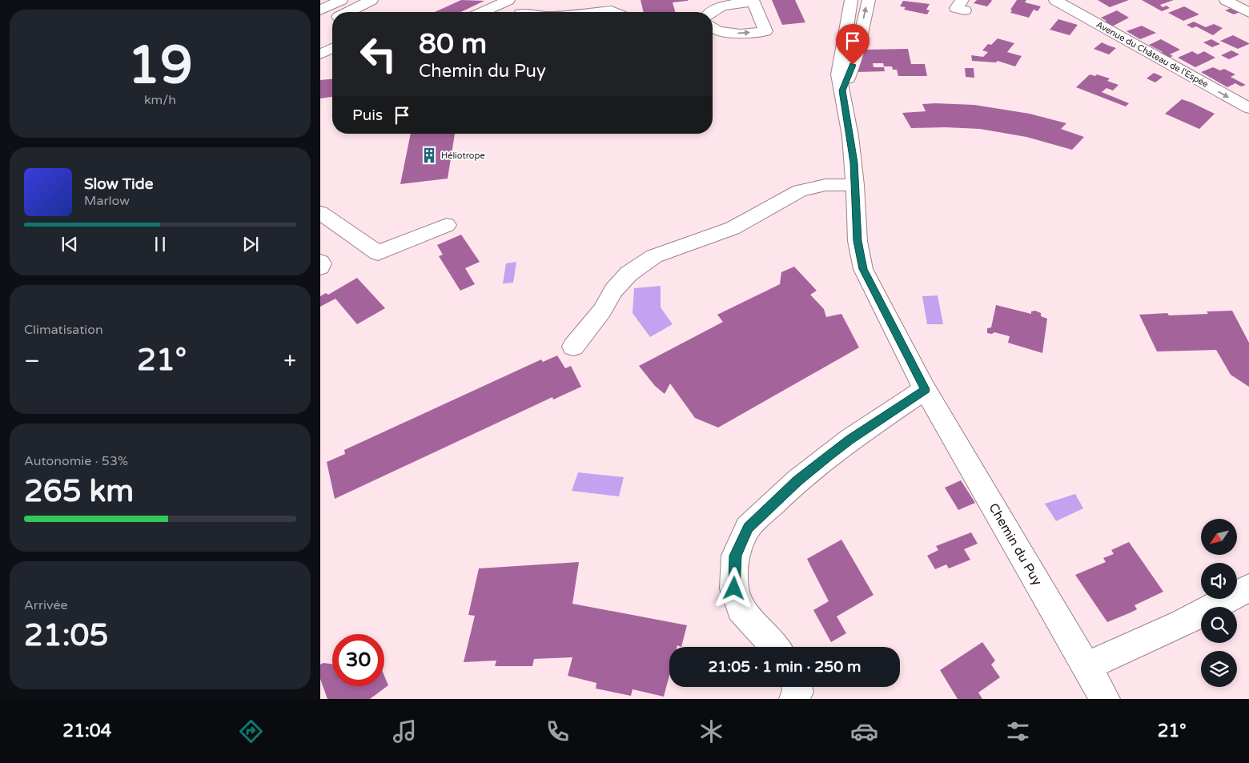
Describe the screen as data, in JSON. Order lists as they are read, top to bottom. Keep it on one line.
{"streets":{"street":["Avenue du Château de l'Espée","Chemin du Puy"]},"one_way":["Avenue du Château de l'Espée"],"places":{"building":["Héliotrope"]},"north":"bottom left","page":{"tile":[["19","km/h"],"Climatisation",["Autonomie · 53%","265 km"],["Arrivée","21:05"]],"turn":["80 m","Chemin du Puy"],"then":"Puis","song":["Slow Tide","Marlow"],"heat":["−","21°","+"],"limit":"30","trip":"21:05 · 1 min · 250 m","tabs":["21:04","21°"]}}
